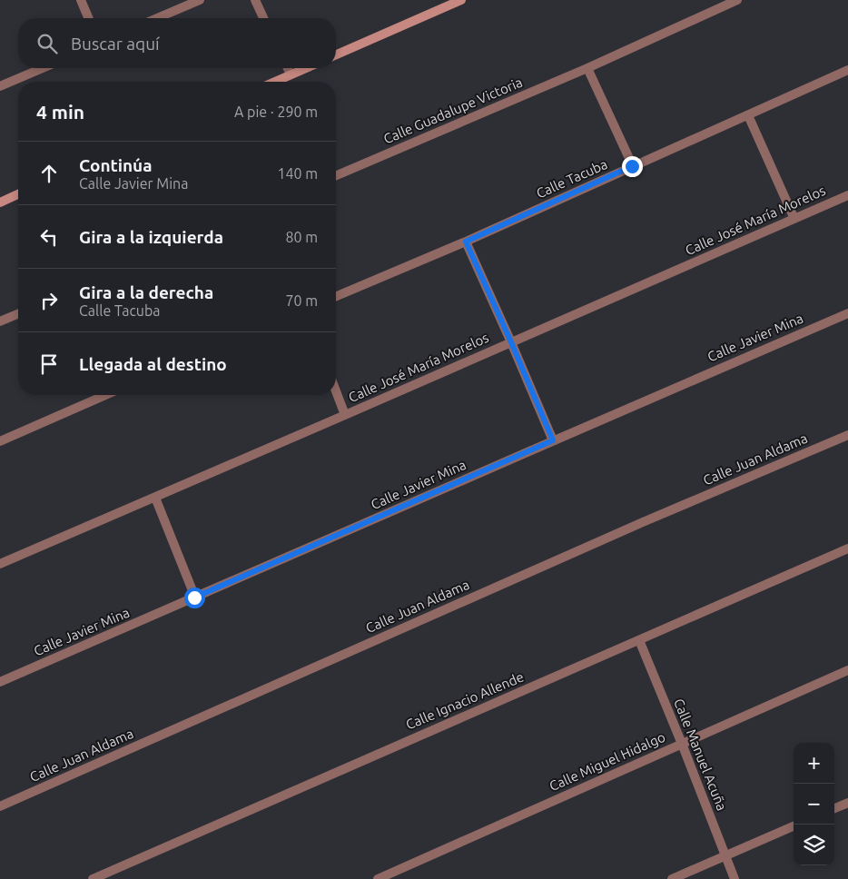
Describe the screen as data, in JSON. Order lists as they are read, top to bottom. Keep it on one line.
{"streets":{"street":["Calle Guadalupe Victoria","Calle Tacuba","Calle José María Morelos","Calle Javier Mina","Calle Juan Aldama","Calle Ignacio Allende","Calle Manuel Acuña","Calle Miguel Hidalgo"]},"crossings":[["Calle Ignacio Allende","Calle Manuel Acuña"],["Calle Manuel Acuña","Calle Miguel Hidalgo"]],"page":{"search":"Buscar aquí","heading":["4 min","A pie · 290 m"],"list":[["Continúa","Calle Javier Mina","140 m"],["Gira a la izquierda","80 m"],["Gira a la derecha","Calle Tacuba","70 m"],"Llegada al destino"],"map_buttons":["+","−"]}}
